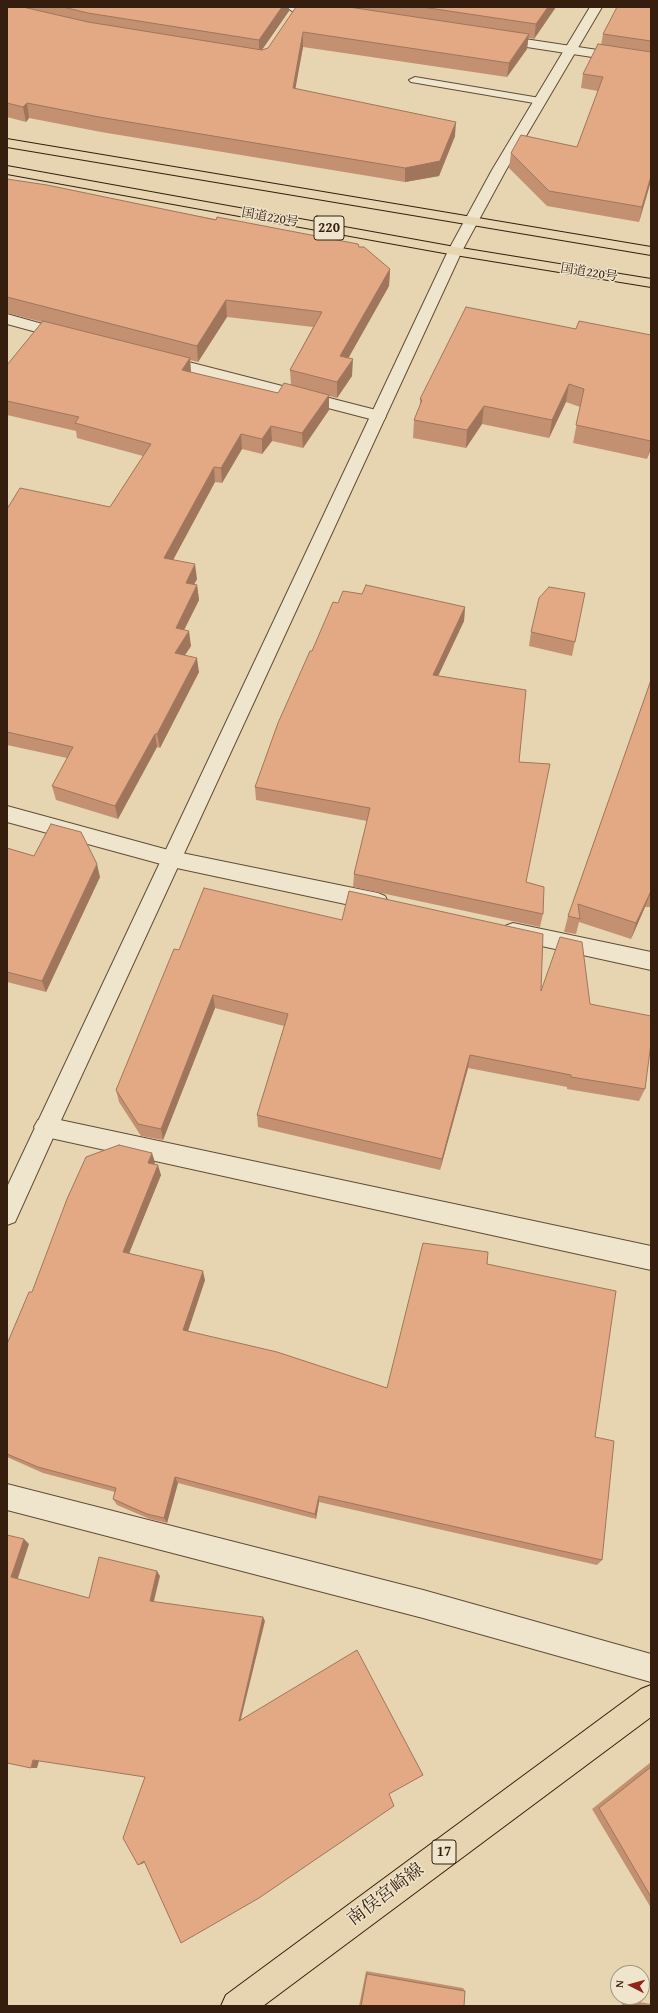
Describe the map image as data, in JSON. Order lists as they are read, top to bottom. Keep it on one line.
{"streets":{"main road":["国道220号","220","17","南俣宮崎線"]},"north":"left"}
